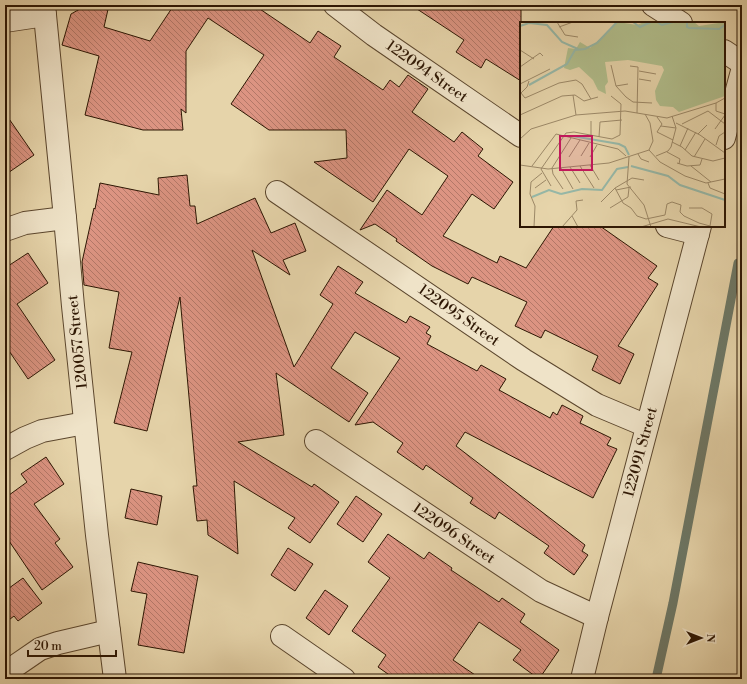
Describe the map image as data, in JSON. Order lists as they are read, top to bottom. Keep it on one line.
{"streets":{"street":["122094 Street","122095 Street","120057 Street","122091 Street","122096 Street"]},"crossings":[["122095 Street","122091 Street"],["122091 Street","122096 Street"]],"scale_bar":"20 m","north":"right"}
